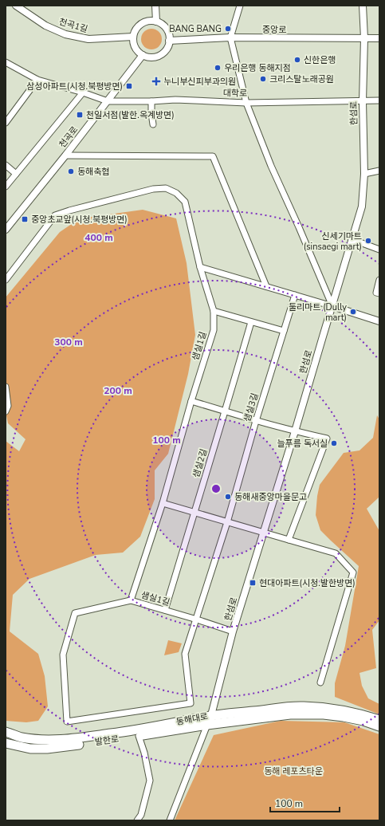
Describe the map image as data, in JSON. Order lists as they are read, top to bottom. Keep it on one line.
{"streets":{"main road":["동해대로","발한로"],"street":["천곡1길","중앙로","대학로","한섬로","천곡로","샘실1길","샘실3길","샘실2길"]},"crossings":[["천곡1길","중앙로"],["천곡1길","천곡로"],["중앙로","한섬로"],["중앙로","천곡로"],["대학로","한섬로"],["대학로","천곡로"],["한섬로","샘실1길"],["한섬로","동해대로"],["샘실1길","샘실3길"],["샘실1길","샘실2길"],["동해대로","발한로"]],"parks":["동해 레포츠타운"],"places":{"other":["BANG BANG","신한은행","우리은행 동해지점","크리스탈노래공원","동해축협","신세기마트 (sinsaegi mart)","둘리마트 (Dully mart)","늘푸름 독서실","동해새중앙마을문고"],"health":["누니부신피부과의원"],"transit":["삼성아파트(시청.북평방면)","천일서점(발한.옥계방면)","중앙초교앞(시청.북평방면)","현대아파트(시청.발한방면)"]},"scale_bar":"100 m","rings":["400 m","300 m","200 m","100 m"]}
